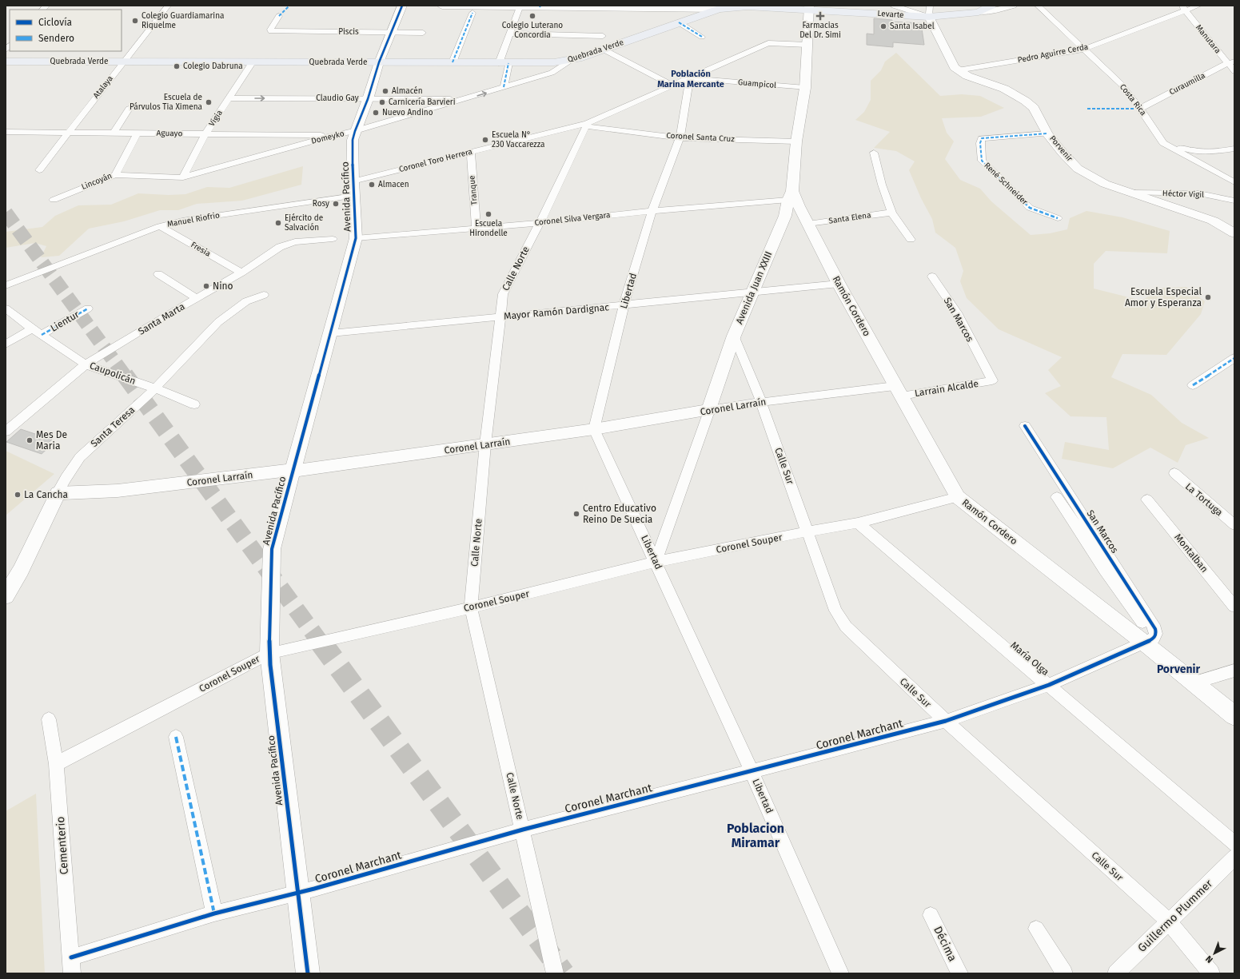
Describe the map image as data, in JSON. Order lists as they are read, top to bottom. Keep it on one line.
{"streets":{"main road":["Levarte","Quebrada Verde"],"street":["Piscis","Manutara","Pedro Aguirre Cerda","Guampicol","Curaumilla","Atalaya","Claudio Gay","Costa Rica","Vigia","Aguayo","Domeyko","Coronel Santa Cruz","Porvenir","Coronel Toro Herrera","Lincoyán","René Schneider","Tranque","Héctor Vigil","Avenida Pacífico","Santa Elena","Coronel Silva Vergara","Manuel Riofrio","Fresia","Calle Norte","Avenida Juan XXIII","Libertad","Ramón Cordero","Mayor Ramón Dardignac","Santa Marta","San Marcos","Lientur","Caupolicán","Larrain Alcalde","Coronel Larraín","Santa Teresa","Calle Sur","La Tortuga","Coronel Souper","Montalban","María Olga","Coronel Marchant","Cementerio","Guillermo Plummer","Décima"]},"crossings":[["Levarte","Quebrada Verde"],["Levarte","Porvenir"],["Levarte","Avenida Juan XXIII"],["Piscis","Avenida Pacífico"],["Manutara","Pedro Aguirre Cerda"],["Manutara","Curaumilla"],["Quebrada Verde","Atalaya"],["Quebrada Verde","Vigia"],["Quebrada Verde","Domeyko"],["Quebrada Verde","Avenida Pacífico"],["Pedro Aguirre Cerda","Costa Rica"],["Pedro Aguirre Cerda","Porvenir"],["Guampicol","Coronel Toro Herrera"],["Guampicol","Avenida Juan XXIII"],["Guampicol","Libertad"],["Curaumilla","Costa Rica"],["Atalaya","Aguayo"],["Claudio Gay","Vigia"],["Claudio Gay","Domeyko"],["Claudio Gay","Avenida Pacífico"],["Vigia","Aguayo"],["Vigia","Domeyko"],["Aguayo","Domeyko"],["Aguayo","Lincoyán"],["Domeyko","Lincoyán"],["Domeyko","Avenida Pacífico"],["Coronel Santa Cruz","Coronel Toro Herrera"],["Coronel Santa Cruz","Calle Norte"],["Coronel Santa Cruz","Avenida Juan XXIII"],["Coronel Santa Cruz","Libertad"],["Porvenir","René Schneider"],["Porvenir","Héctor Vigil"],["Coronel Toro Herrera","Tranque"],["Coronel Toro Herrera","Avenida Pacífico"],["Coronel Toro Herrera","Manuel Riofrio"],["Coronel Toro Herrera","Calle Norte"],["Coronel Toro Herrera","Avenida Juan XXIII"],["Coronel Toro Herrera","Libertad"],["Tranque","Coronel Silva Vergara"],["Avenida Pacífico","Coronel Silva Vergara"],["Avenida Pacífico","Manuel Riofrio"],["Avenida Pacífico","Mayor Ramón Dardignac"],["Avenida Pacífico","Coronel Larraín"],["Avenida Pacífico","Coronel Souper"],["Avenida Pacífico","Coronel Marchant"],["Santa Elena","Ramón Cordero"],["Coronel Silva Vergara","Calle Norte"],["Coronel Silva Vergara","Avenida Juan XXIII"],["Coronel Silva Vergara","Libertad"],["Coronel Silva Vergara","Ramón Cordero"],["Manuel Riofrio","Fresia"],["Fresia","Santa Marta"],["Calle Norte","Mayor Ramón Dardignac"],["Calle Norte","Coronel Larraín"],["Calle Norte","Coronel Souper"],["Calle Norte","Coronel Marchant"],["Avenida Juan XXIII","Libertad"],["Avenida Juan XXIII","Ramón Cordero"],["Avenida Juan XXIII","Mayor Ramón Dardignac"],["Avenida Juan XXIII","Coronel Larraín"],["Avenida Juan XXIII","Calle Sur"],["Avenida Juan XXIII","Coronel Souper"],["Libertad","Mayor Ramón Dardignac"],["Libertad","Coronel Larraín"],["Libertad","Coronel Souper"],["Libertad","Coronel Marchant"],["Ramón Cordero","Mayor Ramón Dardignac"],["Ramón Cordero","San Marcos"],["Ramón Cordero","Larrain Alcalde"],["Ramón Cordero","Coronel Larraín"],["Ramón Cordero","Coronel Souper"],["Ramón Cordero","Coronel Marchant"],["Santa Marta","Caupolicán"],["San Marcos","Larrain Alcalde"],["San Marcos","Coronel Marchant"],["Lientur","Caupolicán"],["Caupolicán","Santa Teresa"],["Larrain Alcalde","Coronel Larraín"],["Coronel Larraín","Santa Teresa"],["Coronel Larraín","Calle Sur"],["Calle Sur","Coronel Souper"],["Calle Sur","Coronel Marchant"],["Calle Sur","Guillermo Plummer"],["Coronel Souper","María Olga"],["Coronel Souper","Cementerio"],["María Olga","Coronel Marchant"],["Coronel Marchant","Cementerio"]],"one_way":["Claudio Gay"],"districts":["Población Marina Mercante","Porvenir","Poblacion Miramar"],"places":{"other":["Colegio Luterano Concordia","Colegio Guardiamarina Riquelme","Santa Isabel","Colegio Dabruna","Almacén","Escuela de Párvulos Tia Ximena","Carnicería Barvieri","Nuevo Andino","Escuela N° 230 Vaccarezza","Almacen","Rosy","Escuela Hirondelle","Ejército de Salvación","Nino","Escuela Especial Amor y Esperanza","Mes De Maria","La Cancha","Centro Educativo Reino De Suecia"],"health":["Farmacias Del Dr. Simi"]},"legend":["Ciclovía","Sendero"],"north":"bottom left"}
